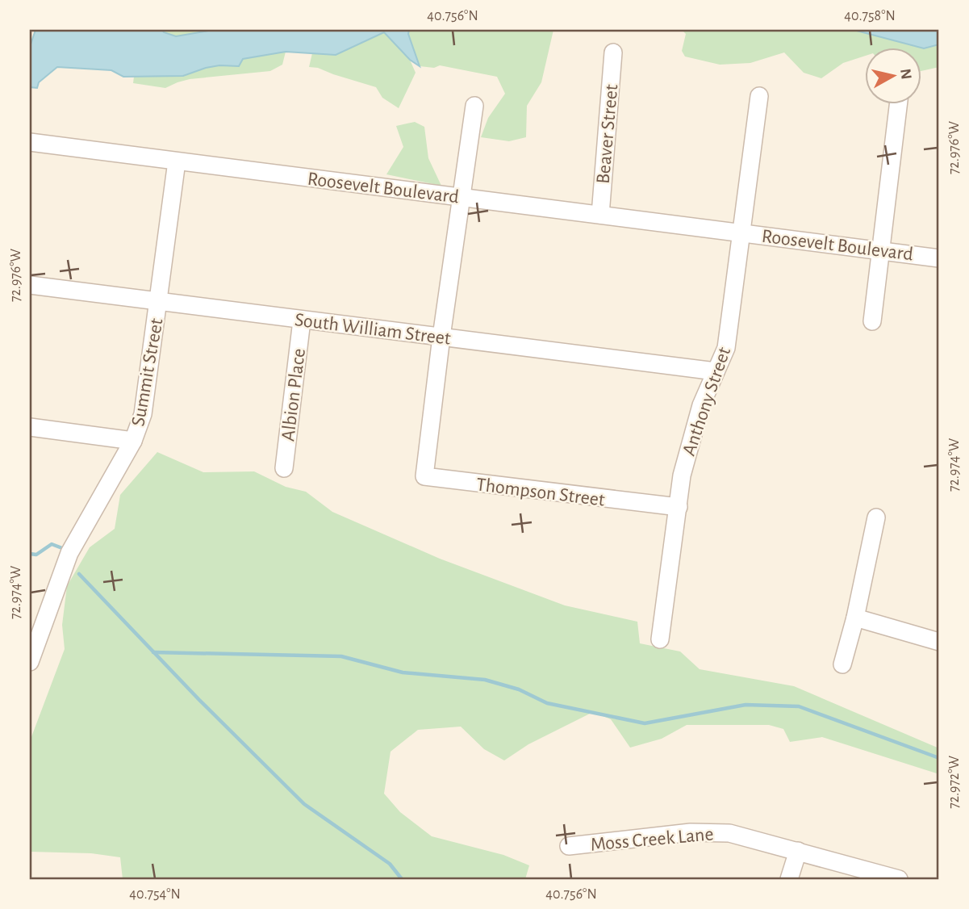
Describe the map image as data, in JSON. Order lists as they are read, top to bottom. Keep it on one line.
{"streets":{"street":["Beaver Street","Roosevelt Boulevard","South William Street","Summit Street","Albion Place","Anthony Street","Thompson Street","Moss Creek Lane"]},"crossings":[["Beaver Street","Roosevelt Boulevard"],["Roosevelt Boulevard","Summit Street"],["Roosevelt Boulevard","Anthony Street"],["South William Street","Summit Street"],["South William Street","Albion Place"],["South William Street","Anthony Street"],["South William Street","Thompson Street"],["Anthony Street","Thompson Street"]],"north":"right","coordinates":["40.756°N","40.758°N","72.976°W","72.974°W","72.972°W","40.754°N"]}
